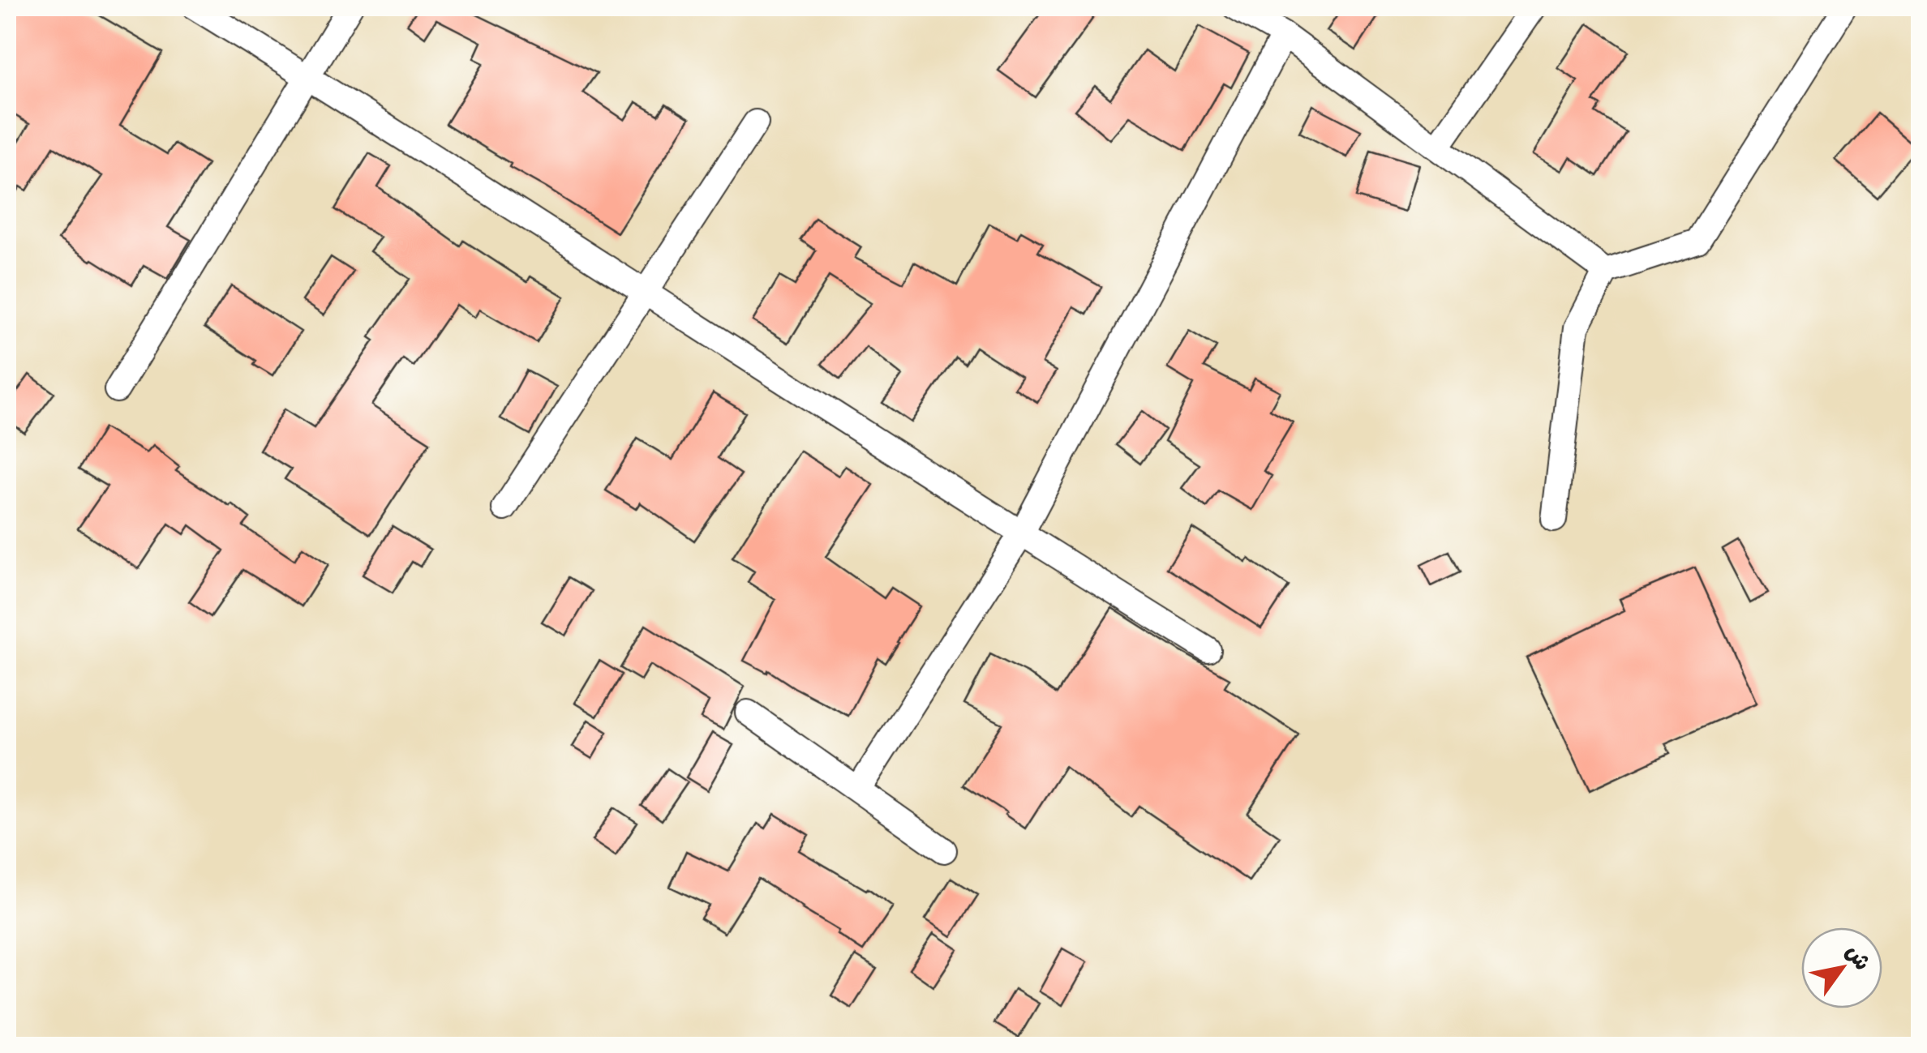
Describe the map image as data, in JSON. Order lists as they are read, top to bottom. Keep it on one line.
{"north":"top right"}
